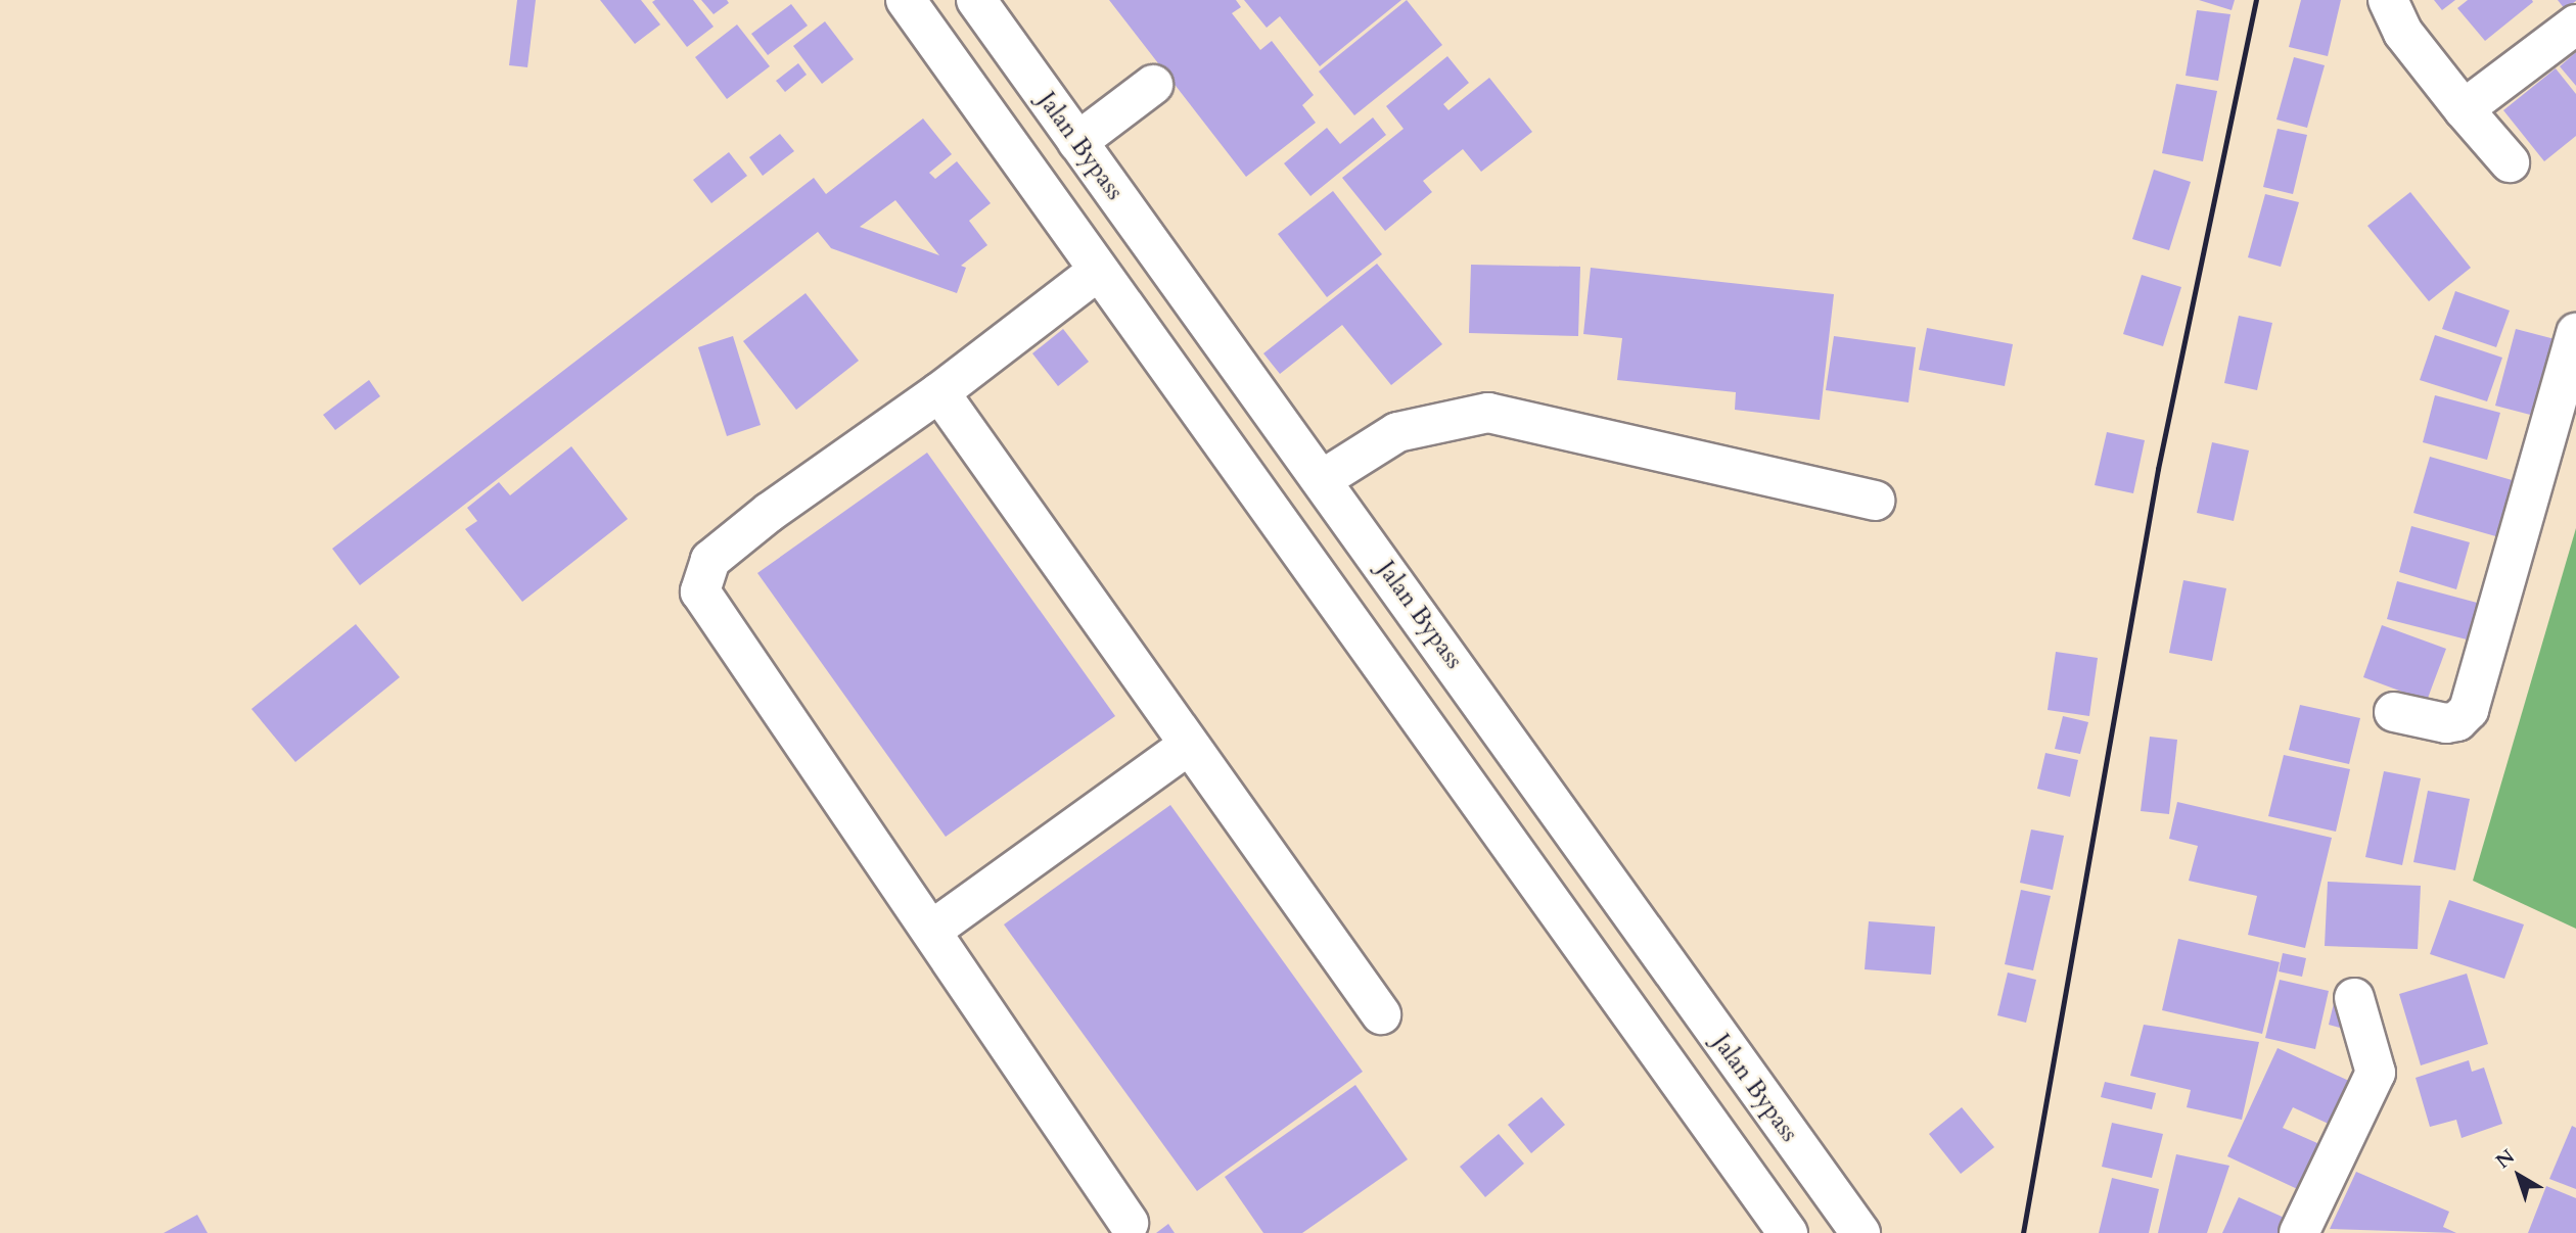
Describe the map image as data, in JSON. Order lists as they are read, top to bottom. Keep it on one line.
{"streets":{"main road":["Jalan Bypass"]},"north":"top left"}
